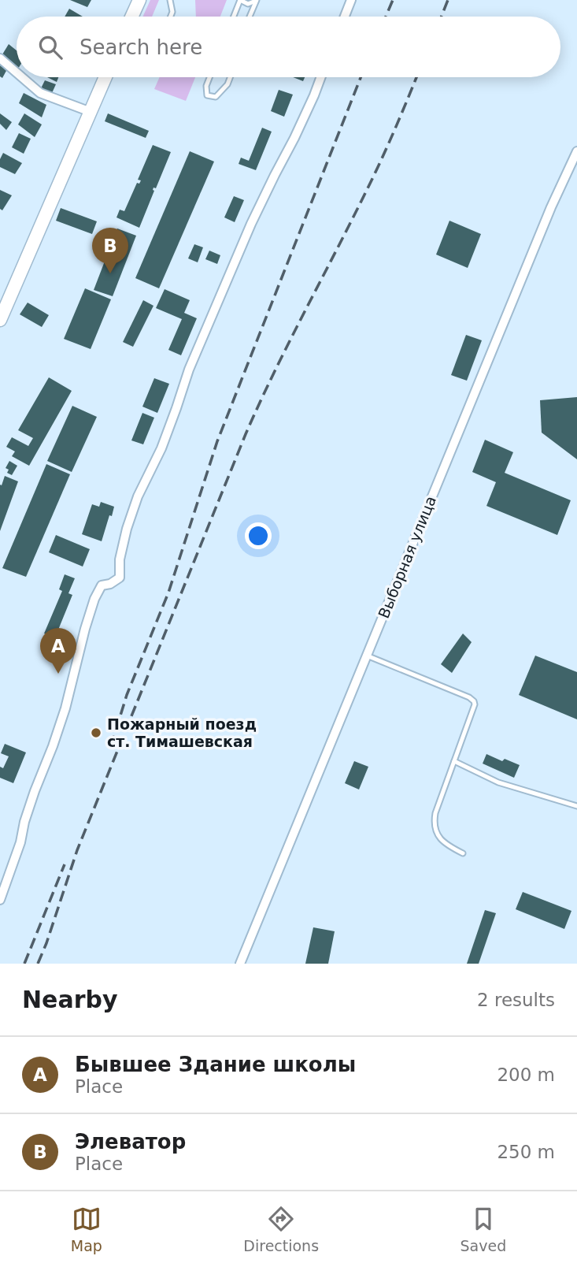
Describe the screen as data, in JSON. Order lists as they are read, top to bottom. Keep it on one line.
{"streets":{"street":["Выборная улица"]},"places":["Пожарный поезд ст. Тимашевская"],"page":{"search":"Search here","pins":["B","A"],"heading":["Nearby","2 results"],"list":[{"mark":"A","name":"Бывшее Здание школы","note":"Place","value":"200 m"},{"mark":"B","name":"Элеватор","note":"Place","value":"250 m"}],"nav":["Map","Directions","Saved"]}}
